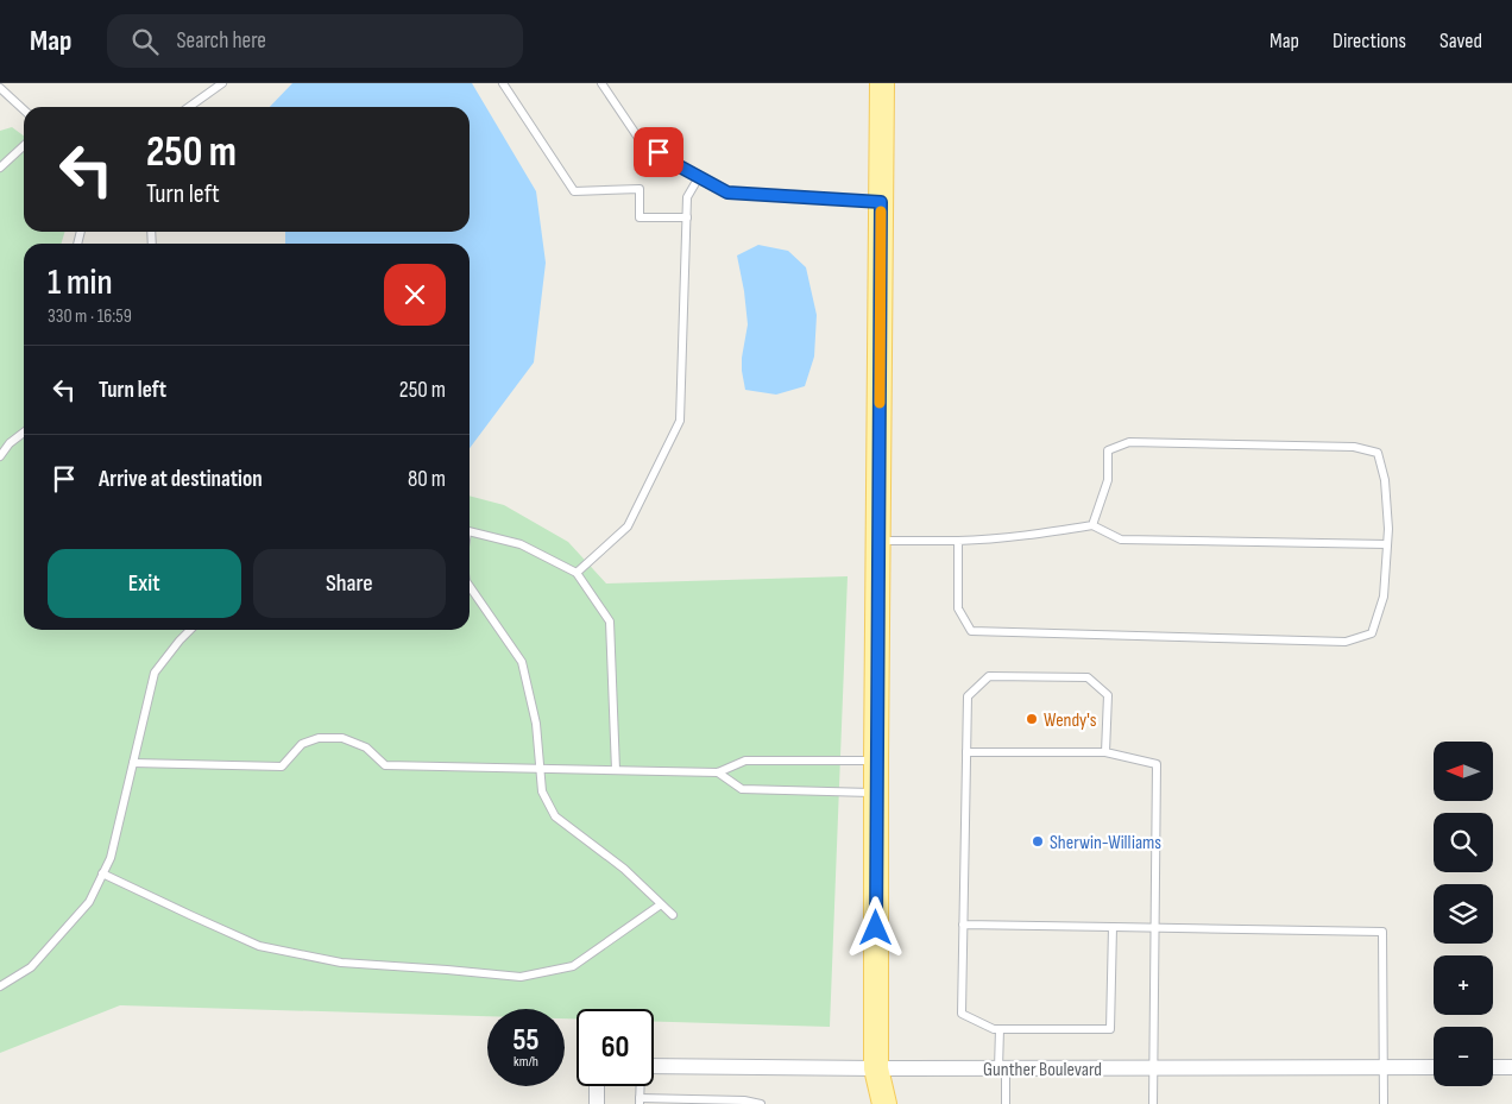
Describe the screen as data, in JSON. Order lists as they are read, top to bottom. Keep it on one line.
{"streets":{"street":["Gunther Boulevard"]},"places":["Wendy's","Sherwin-Williams"],"north":"left","page":{"header":"Map","search":"Search here","nav":["Map","Directions","Saved"],"turn":["250 m","Turn left"],"heading":["1 min","330 m · 16:59"],"list":[{"name":"Turn left","value":"250 m"},{"name":"Arrive at destination","value":"80 m"}],"buttons":["Exit","Share"],"map_buttons":["+","−"],"speed":"55 km/h","limit":"60"}}
